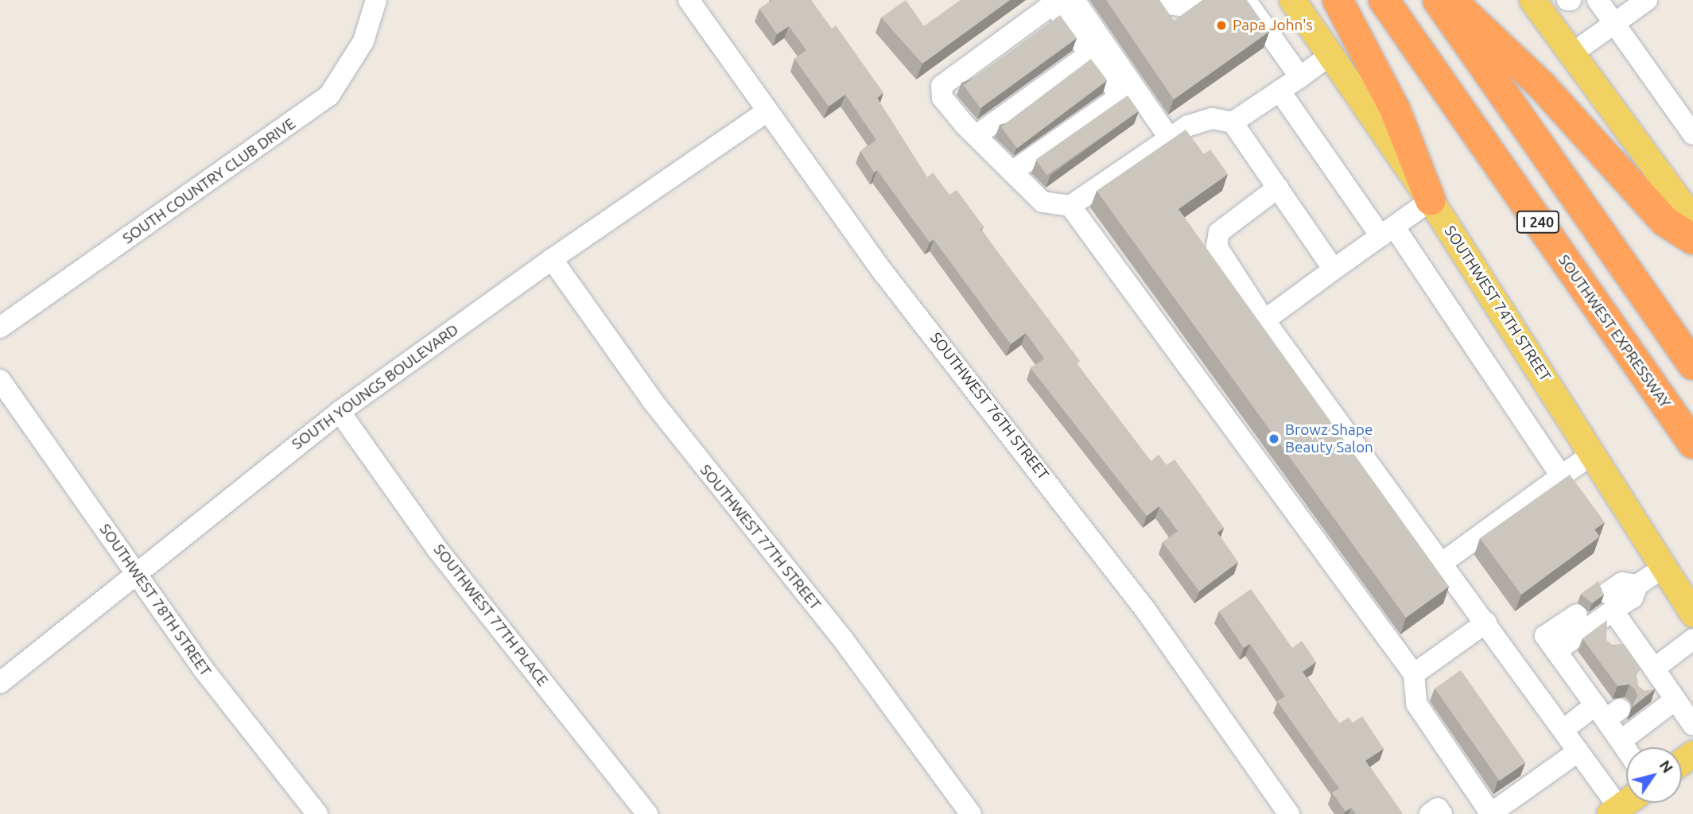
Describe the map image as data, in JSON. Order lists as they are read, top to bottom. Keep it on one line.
{"streets":{"highway":["I 240","SOUTHWEST EXPRESSWAY"],"main road":["SOUTHWEST 74TH STREET"],"street":["SOUTH COUNTRY CLUB DRIVE","SOUTH YOUNGS BOULEVARD","SOUTHWEST 76TH STREET","SOUTHWEST 77TH STREET","SOUTHWEST 78TH STREET","SOUTHWEST 77TH PLACE"]},"crossings":[["SOUTH YOUNGS BOULEVARD","SOUTHWEST 76TH STREET"],["SOUTH YOUNGS BOULEVARD","SOUTHWEST 77TH STREET"],["SOUTH YOUNGS BOULEVARD","SOUTHWEST 78TH STREET"],["SOUTH YOUNGS BOULEVARD","SOUTHWEST 77TH PLACE"]],"places":["Papa John's","Browz Shape Beauty Salon"],"north":"top right"}
